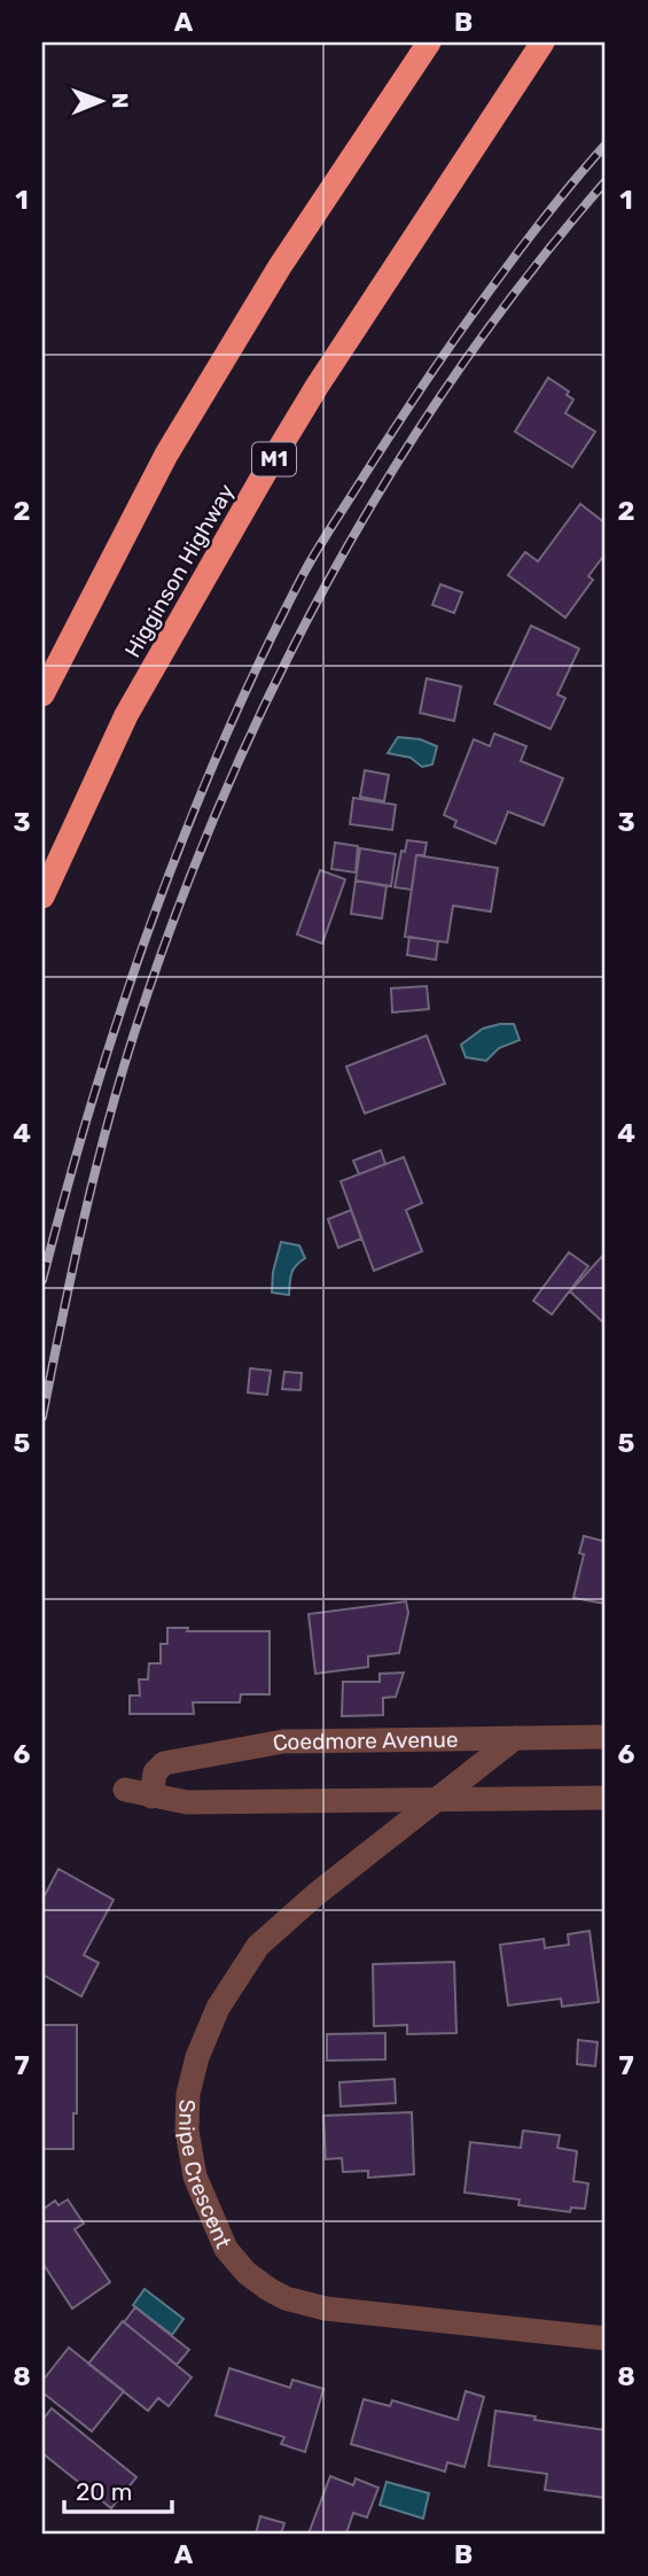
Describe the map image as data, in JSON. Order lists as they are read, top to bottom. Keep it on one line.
{"streets":{"highway":["M1","Higginson Highway"],"street":["Coedmore Avenue","Snipe Crescent"]},"crossings":[["Coedmore Avenue","Snipe Crescent"]],"scale_bar":"20 m","north":"right","grid":{"columns":["A","B"],"rows":["1","2","3","4","5","6","7","8"]}}
